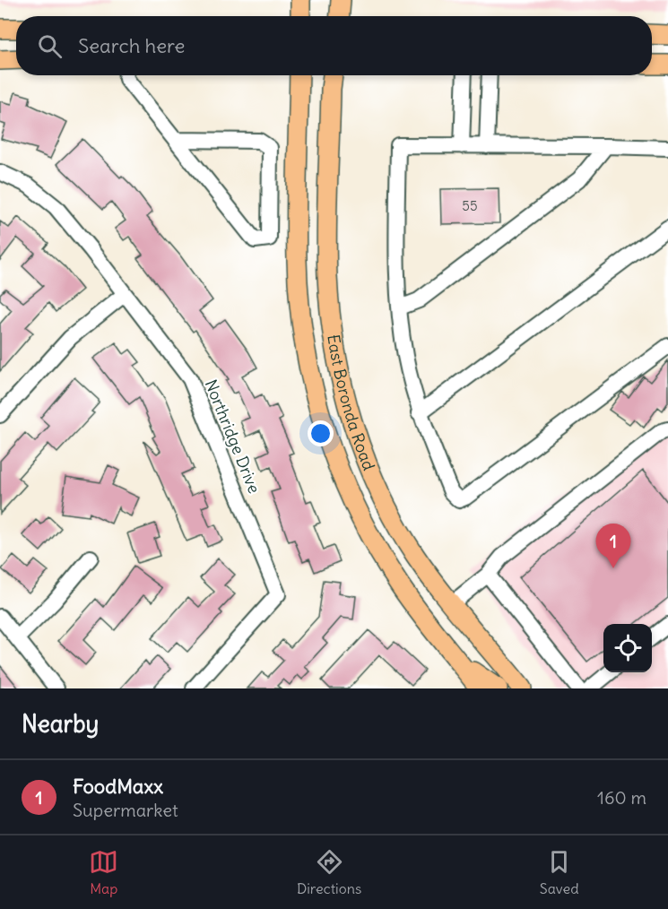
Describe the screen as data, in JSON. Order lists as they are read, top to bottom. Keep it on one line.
{"streets":{"main road":["East Boronda Road"],"street":["Northridge Drive"]},"house_numbers":["55"],"page":{"search":"Search here","pins":"1","heading":"Nearby","list":[{"mark":"1","name":"FoodMaxx","note":"Supermarket","value":"160 m"}],"nav":["Map","Directions","Saved"]}}
